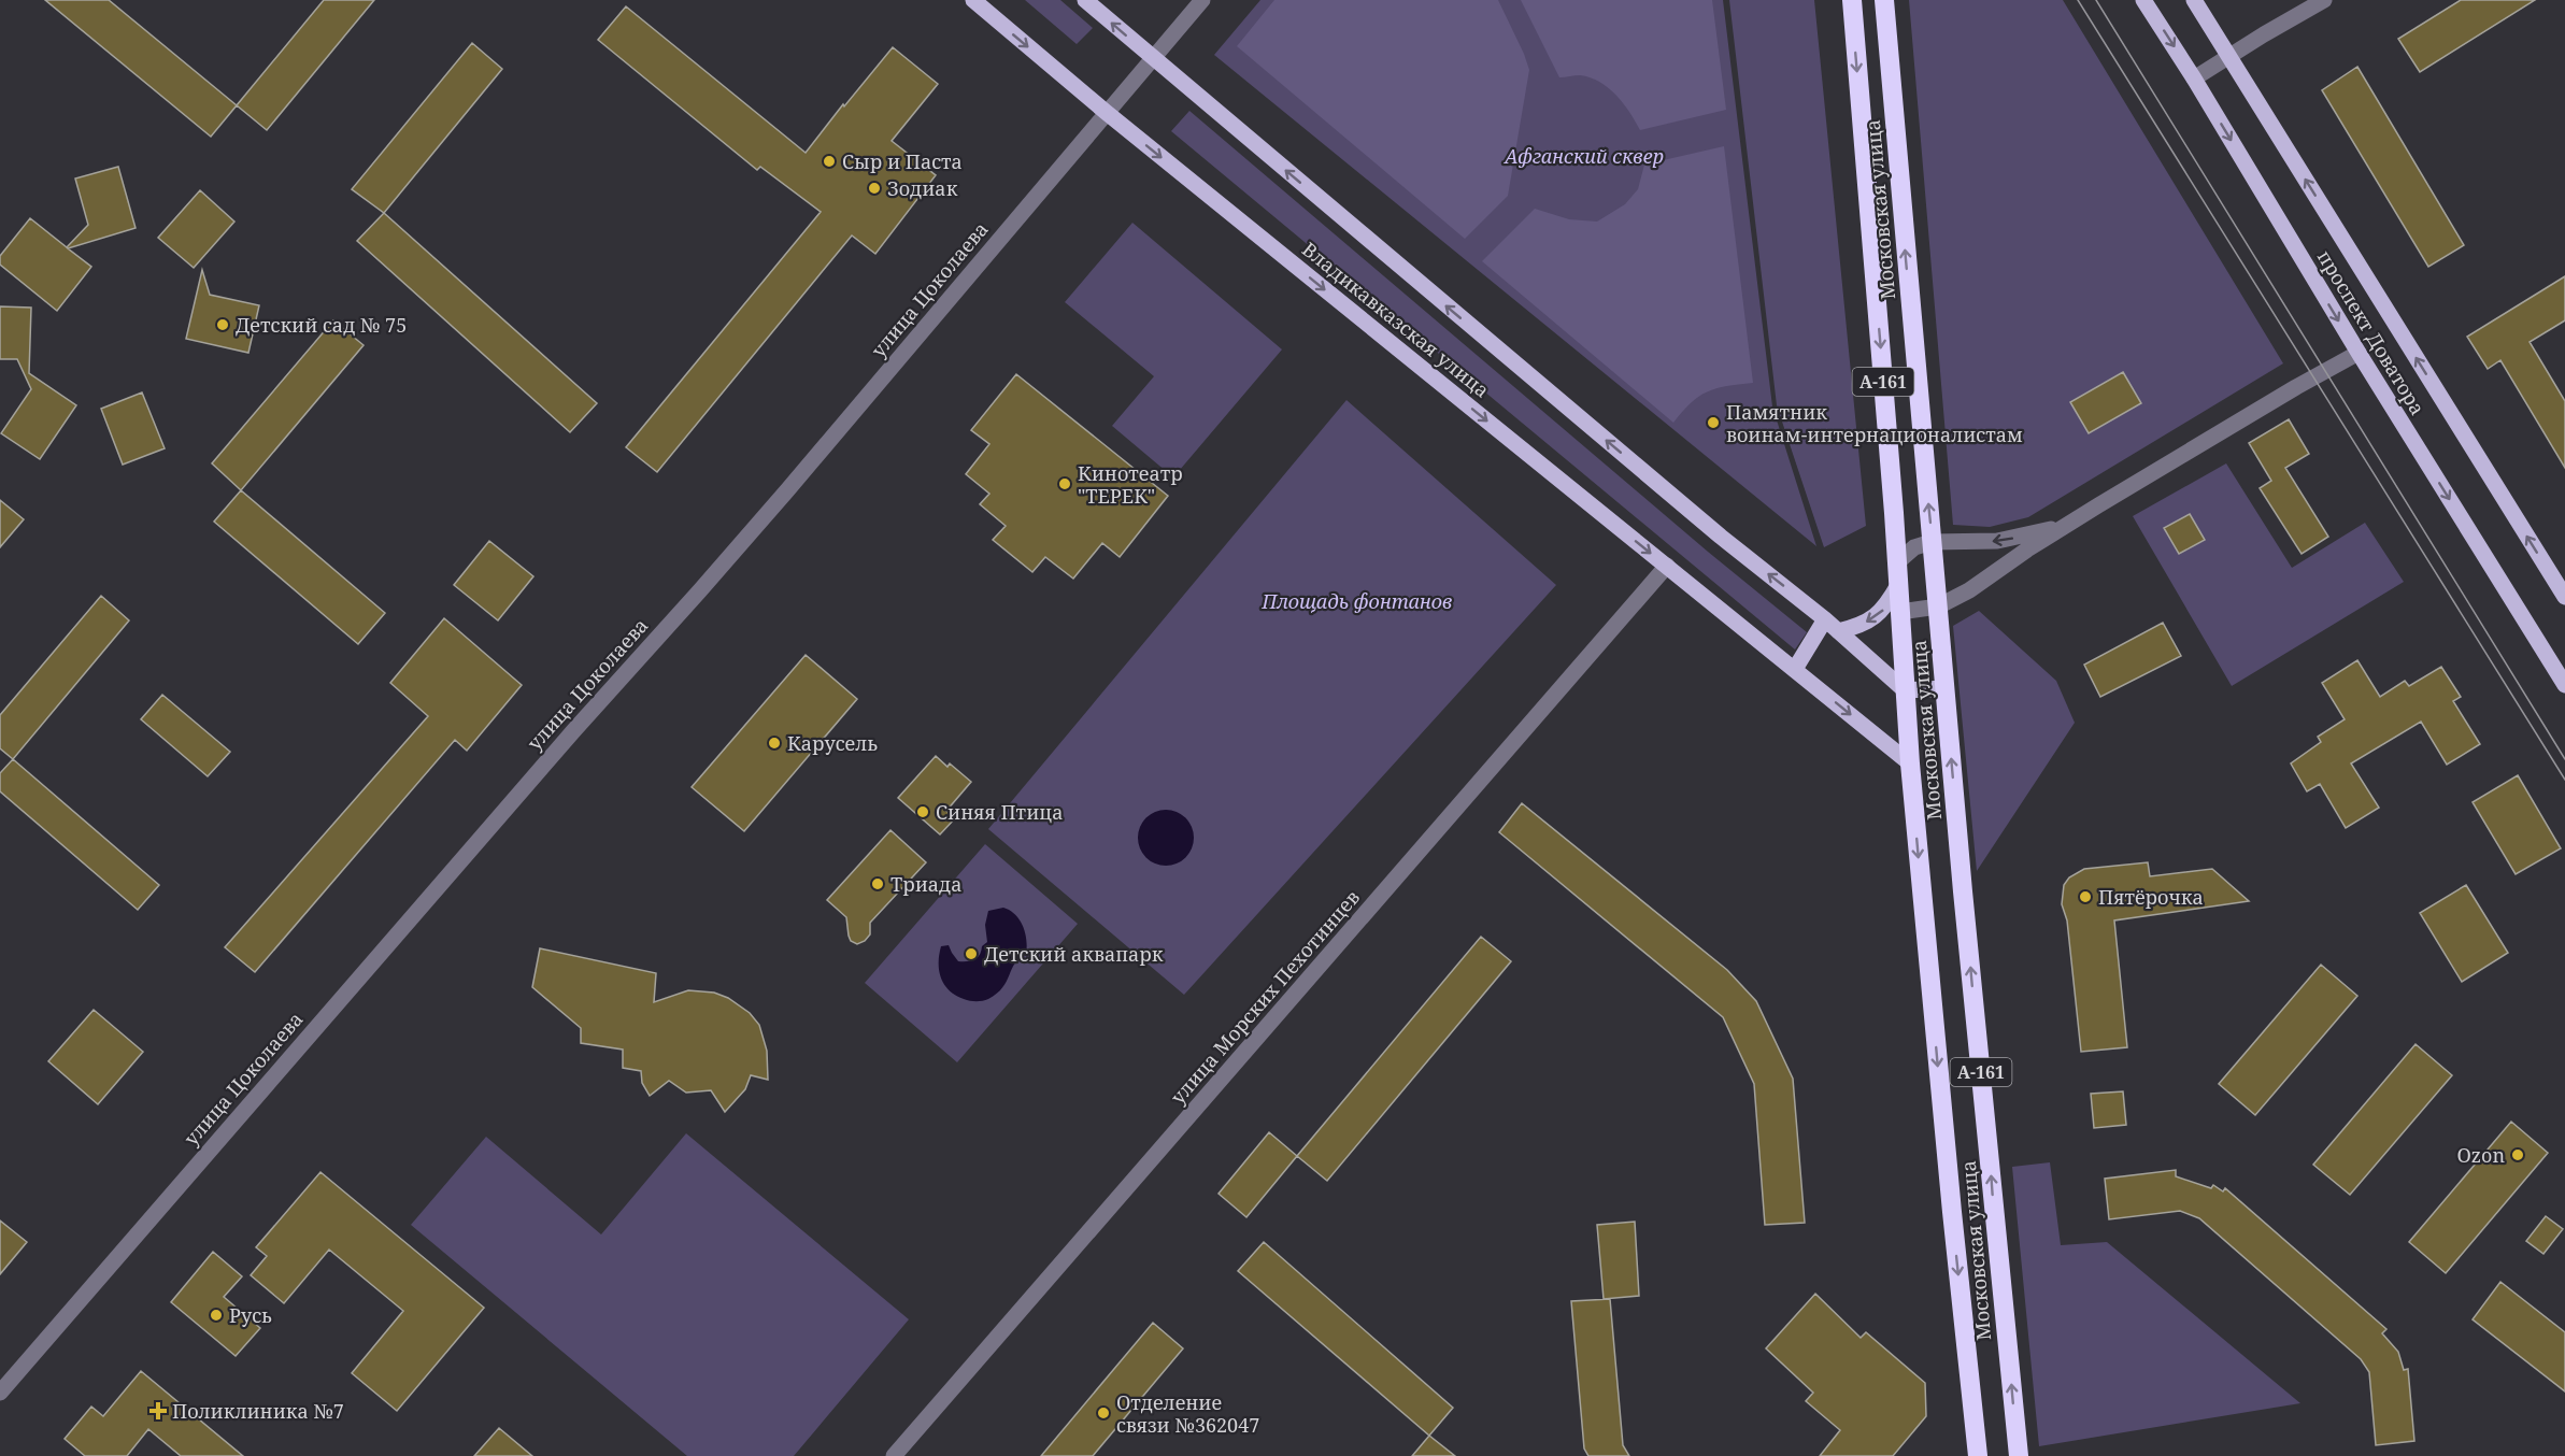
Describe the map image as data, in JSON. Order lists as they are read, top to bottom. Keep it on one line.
{"streets":{"highway":["Московская улица","А-161"],"main road":["Владикавказская улица","проспект Доватора"],"street":["улица Цоколаева","улица Морских Пехотинцев"]},"crossings":[["Московская улица","Владикавказская улица"],["улица Цоколаева","Владикавказская улица"],["Владикавказская улица","улица Морских Пехотинцев"]],"parks":["Афганский сквер","Площадь фонтанов"],"places":{"other":["Сыр и Паста","Зодиак","Детский сад № 75","Памятник воинам-интернационалистам","Кинотеатр \"ТЕРЕК\"","Карусель","Синяя Птица","Триада","Пятёрочка","Детский аквапарк","Ozon","Русь","Отделение связи №362047"],"health":["Поликлиника №7"]}}
